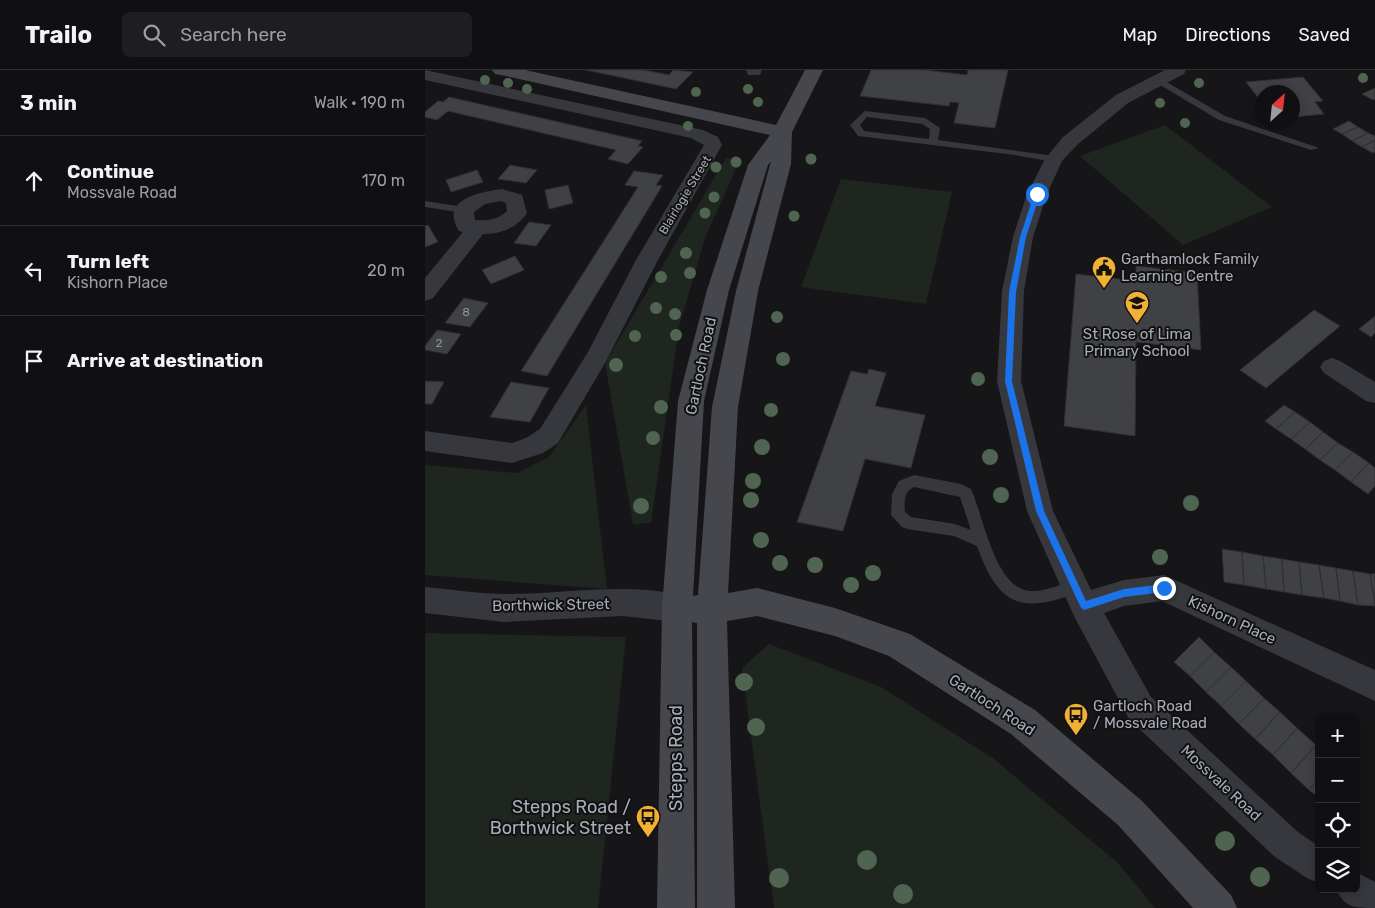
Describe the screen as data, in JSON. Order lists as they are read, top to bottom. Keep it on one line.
{"streets":{"main road":["Gartloch Road","Stepps Road"],"street":["Blairlogie Street","Borthwick Street","Kishorn Place","Mossvale Road"]},"crossings":[["Gartloch Road","Borthwick Street"],["Gartloch Road","Stepps Road"],["Borthwick Street","Stepps Road"],["Kishorn Place","Mossvale Road"]],"places":{"public building":["Garthamlock Family Learning Centre"],"school or university":["St Rose of Lima Primary School"],"bus stop":["Gartloch Road / Mossvale Road","Stepps Road / Borthwick Street"]},"house_numbers":["8","2"],"north":"top right","page":{"header":"Trailo","search":"Search here","nav":["Map","Directions","Saved"],"heading":["3 min","Walk · 190 m"],"list":[["Continue","Mossvale Road","170 m"],["Turn left","Kishorn Place","20 m"],"Arrive at destination"],"map_buttons":["+","−"]}}
